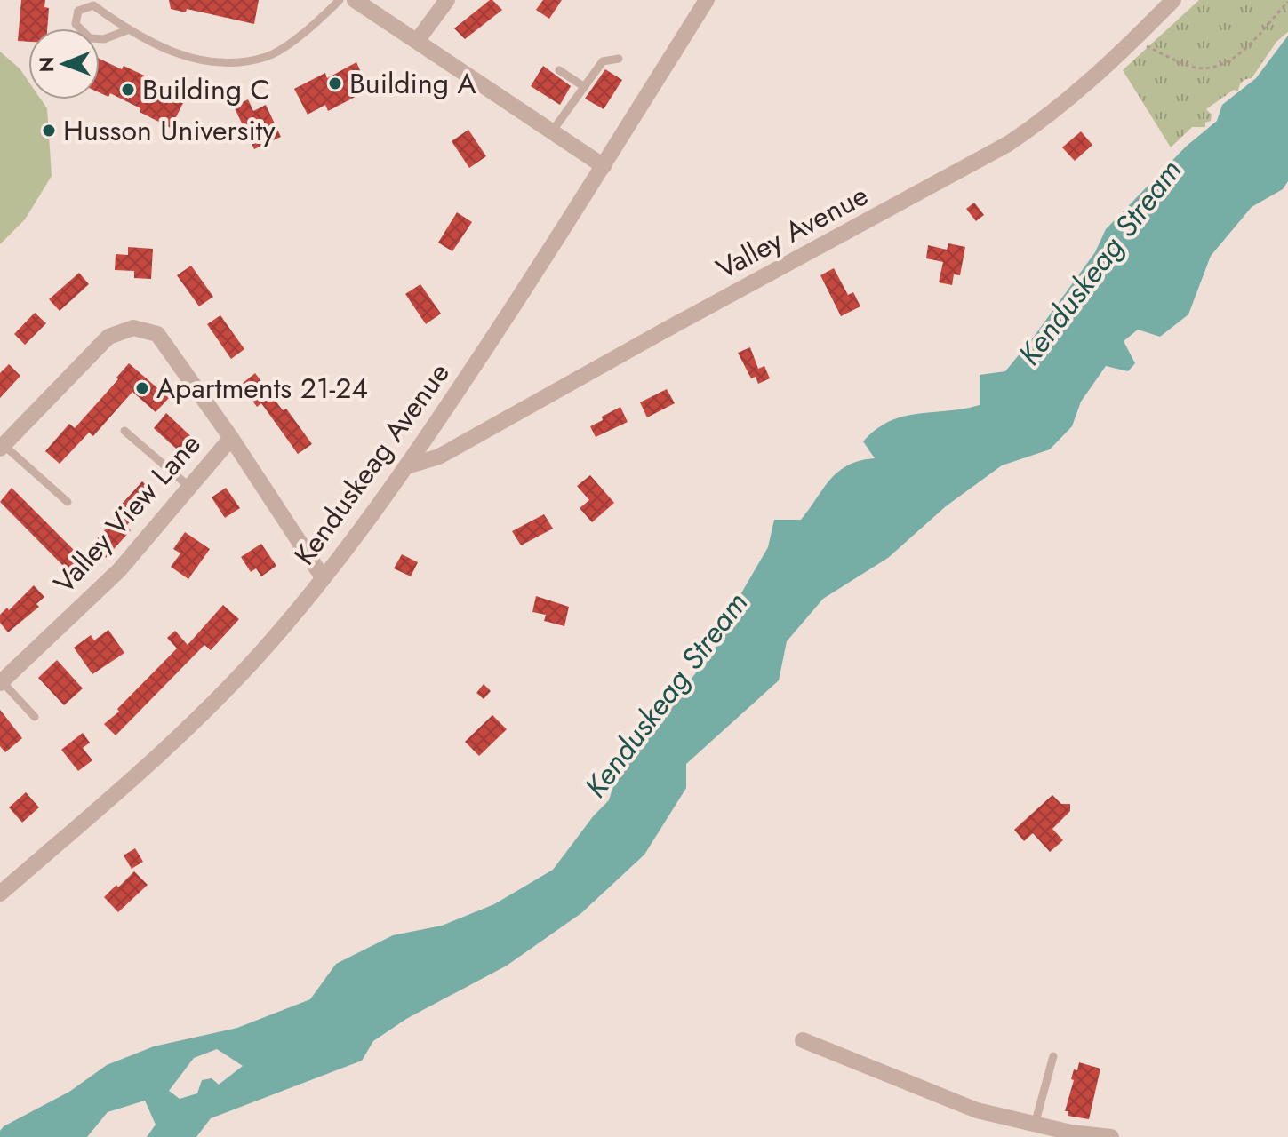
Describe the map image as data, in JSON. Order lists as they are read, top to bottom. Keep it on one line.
{"streets":{"street":["Valley Avenue","Kenduskeag Avenue","Valley View Lane"]},"crossings":[["Valley Avenue","Kenduskeag Avenue"]],"water":["Kenduskeag Stream"],"places":["Building A","Building C","Husson University","Apartments 21-24"],"north":"left"}
